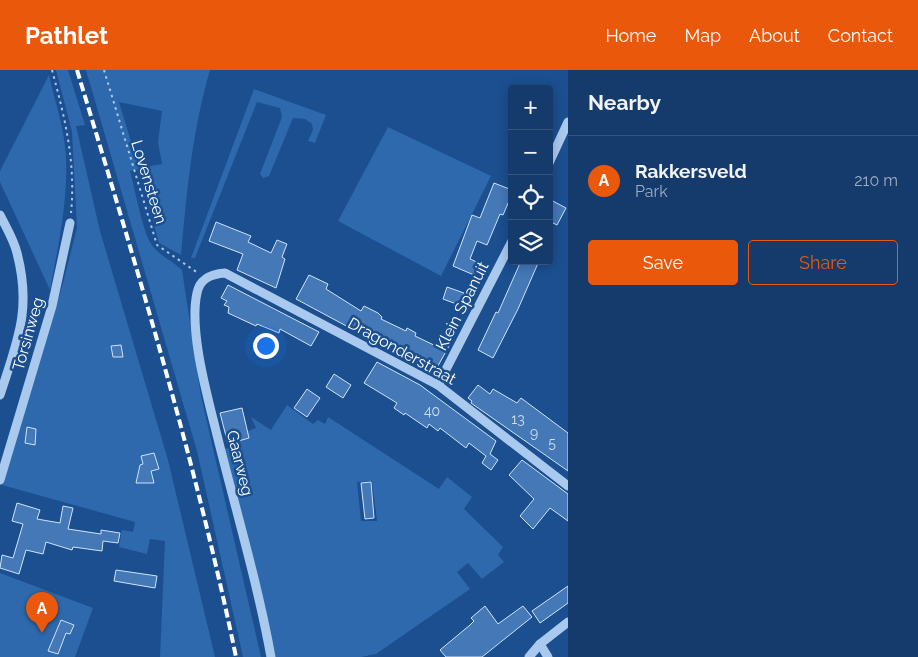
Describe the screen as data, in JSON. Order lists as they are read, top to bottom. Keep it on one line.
{"streets":{"street":["Klein Spanuit","Torsinweg","Dragonderstraat","Gaarweg"],"path":["Lovensteen"]},"crossings":[["Lovensteen","Dragonderstraat"],["Lovensteen","Gaarweg"],["Klein Spanuit","Dragonderstraat"],["Dragonderstraat","Gaarweg"]],"house_numbers":["40","13","9","5"],"page":{"header":"Pathlet","nav":["Home","Map","About","Contact"],"heading":"Nearby","map_buttons":["+","−"],"list":[{"mark":"A","name":"Rakkersveld","note":"Park","value":"210 m"}],"buttons":["Save","Share"],"pins":"A"}}
